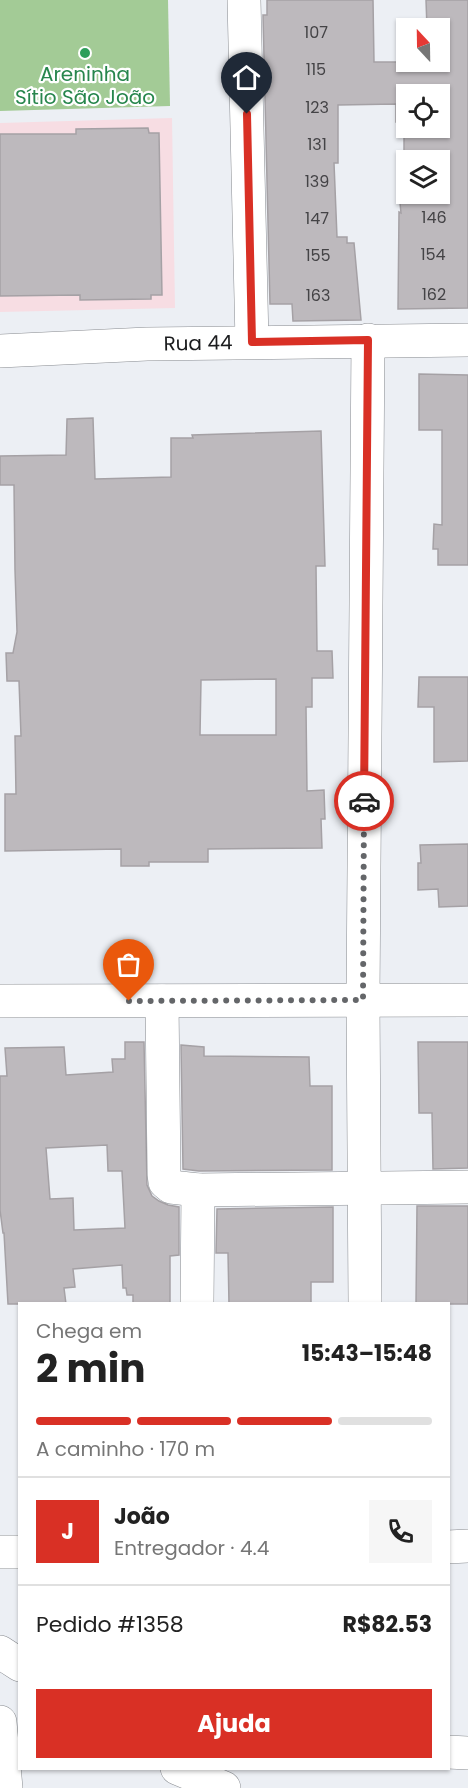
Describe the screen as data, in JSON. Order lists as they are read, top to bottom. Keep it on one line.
{"streets":{"street":["Rua 44"]},"places":["Areninha Sítio São João"],"house_numbers":["107","115","123","131","139","146","147","154","155","162","163"],"north":"top","page":{"heading":["2 min","Chega em","15:43–15:48"],"panel":["João","Entregador · 4.4","Pedido #1358","R$82.53"],"bar":"A caminho · 170 m","round":"J","buttons":"Ajuda"}}
